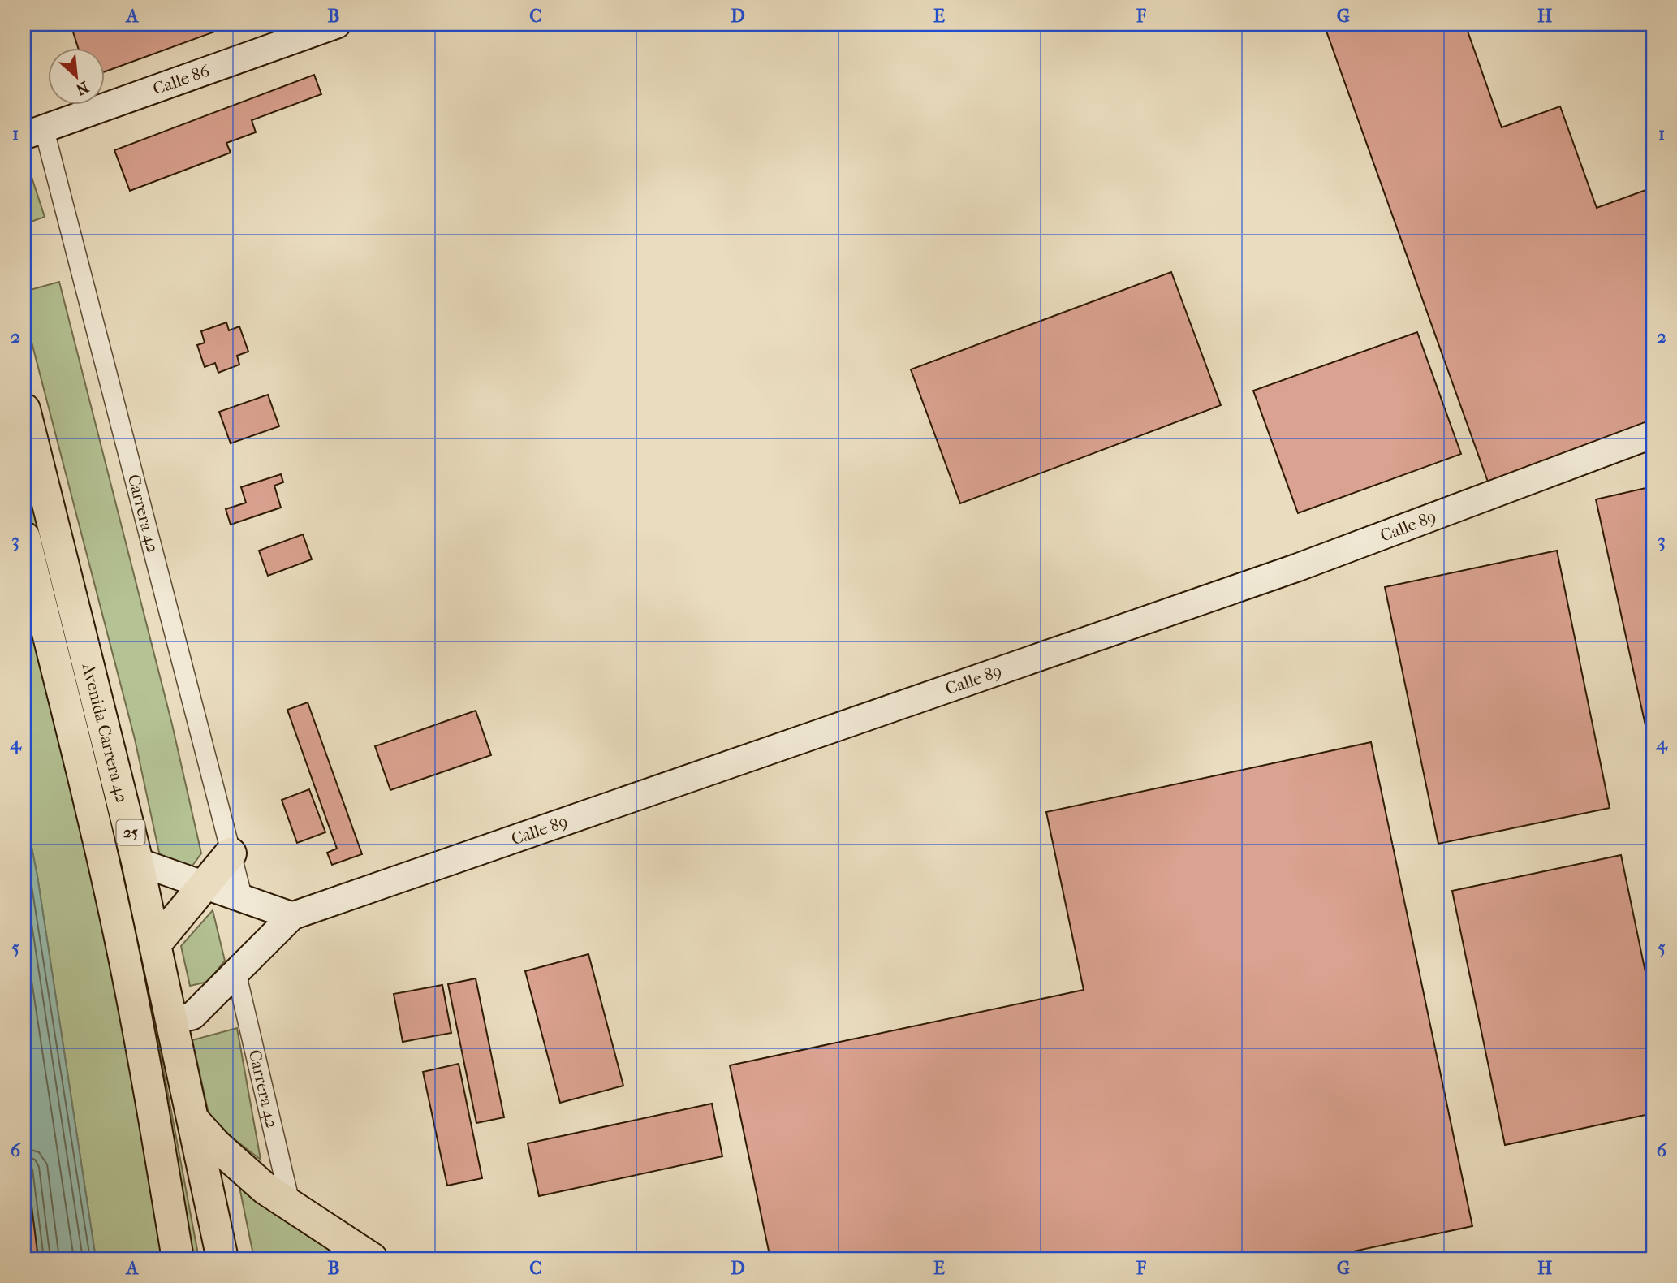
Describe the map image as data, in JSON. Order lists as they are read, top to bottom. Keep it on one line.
{"streets":{"highway":["Avenida Carrera 42","25"],"street":["Calle 86","Carrera 42","Calle 89"]},"crossings":[["Calle 86","Carrera 42"],["Carrera 42","Calle 89"],["Calle 89","Avenida Carrera 42"]],"north":"bottom right","grid":{"columns":["A","B","C","D","E","F","G","H"],"rows":["1","2","3","4","5","6"]}}
